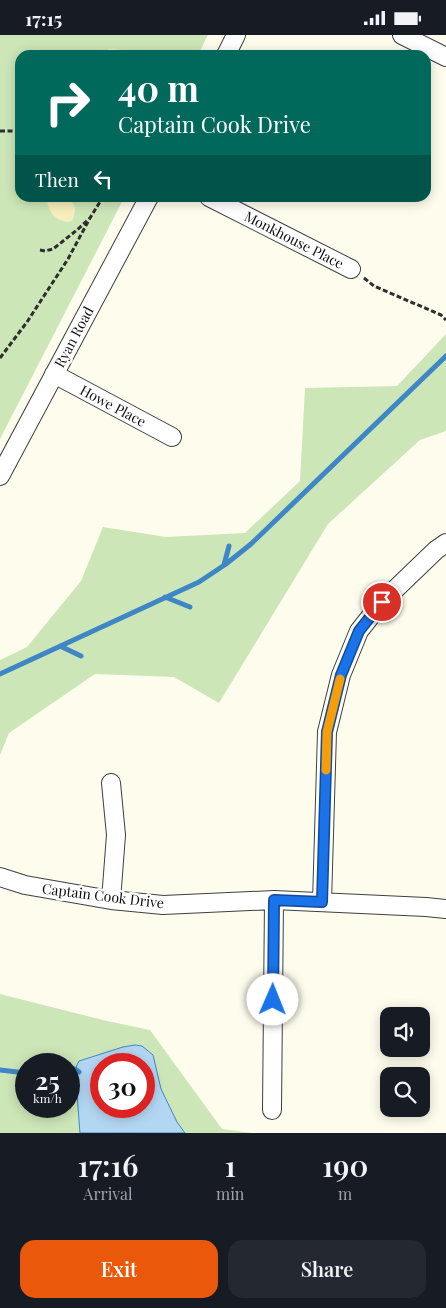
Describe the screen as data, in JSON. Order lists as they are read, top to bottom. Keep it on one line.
{"streets":{"street":["Monkhouse Place","Ryan Road","Howe Place","Captain Cook Drive"]},"crossings":[["Ryan Road","Howe Place"]],"page":{"status":"17:15","turn":["40 m","Captain Cook Drive"],"then":"Then","speed":"25 km/h","limit":"30","eta":["17:16","Arrival","1","min","190","m"],"buttons":["Exit","Share"]}}
